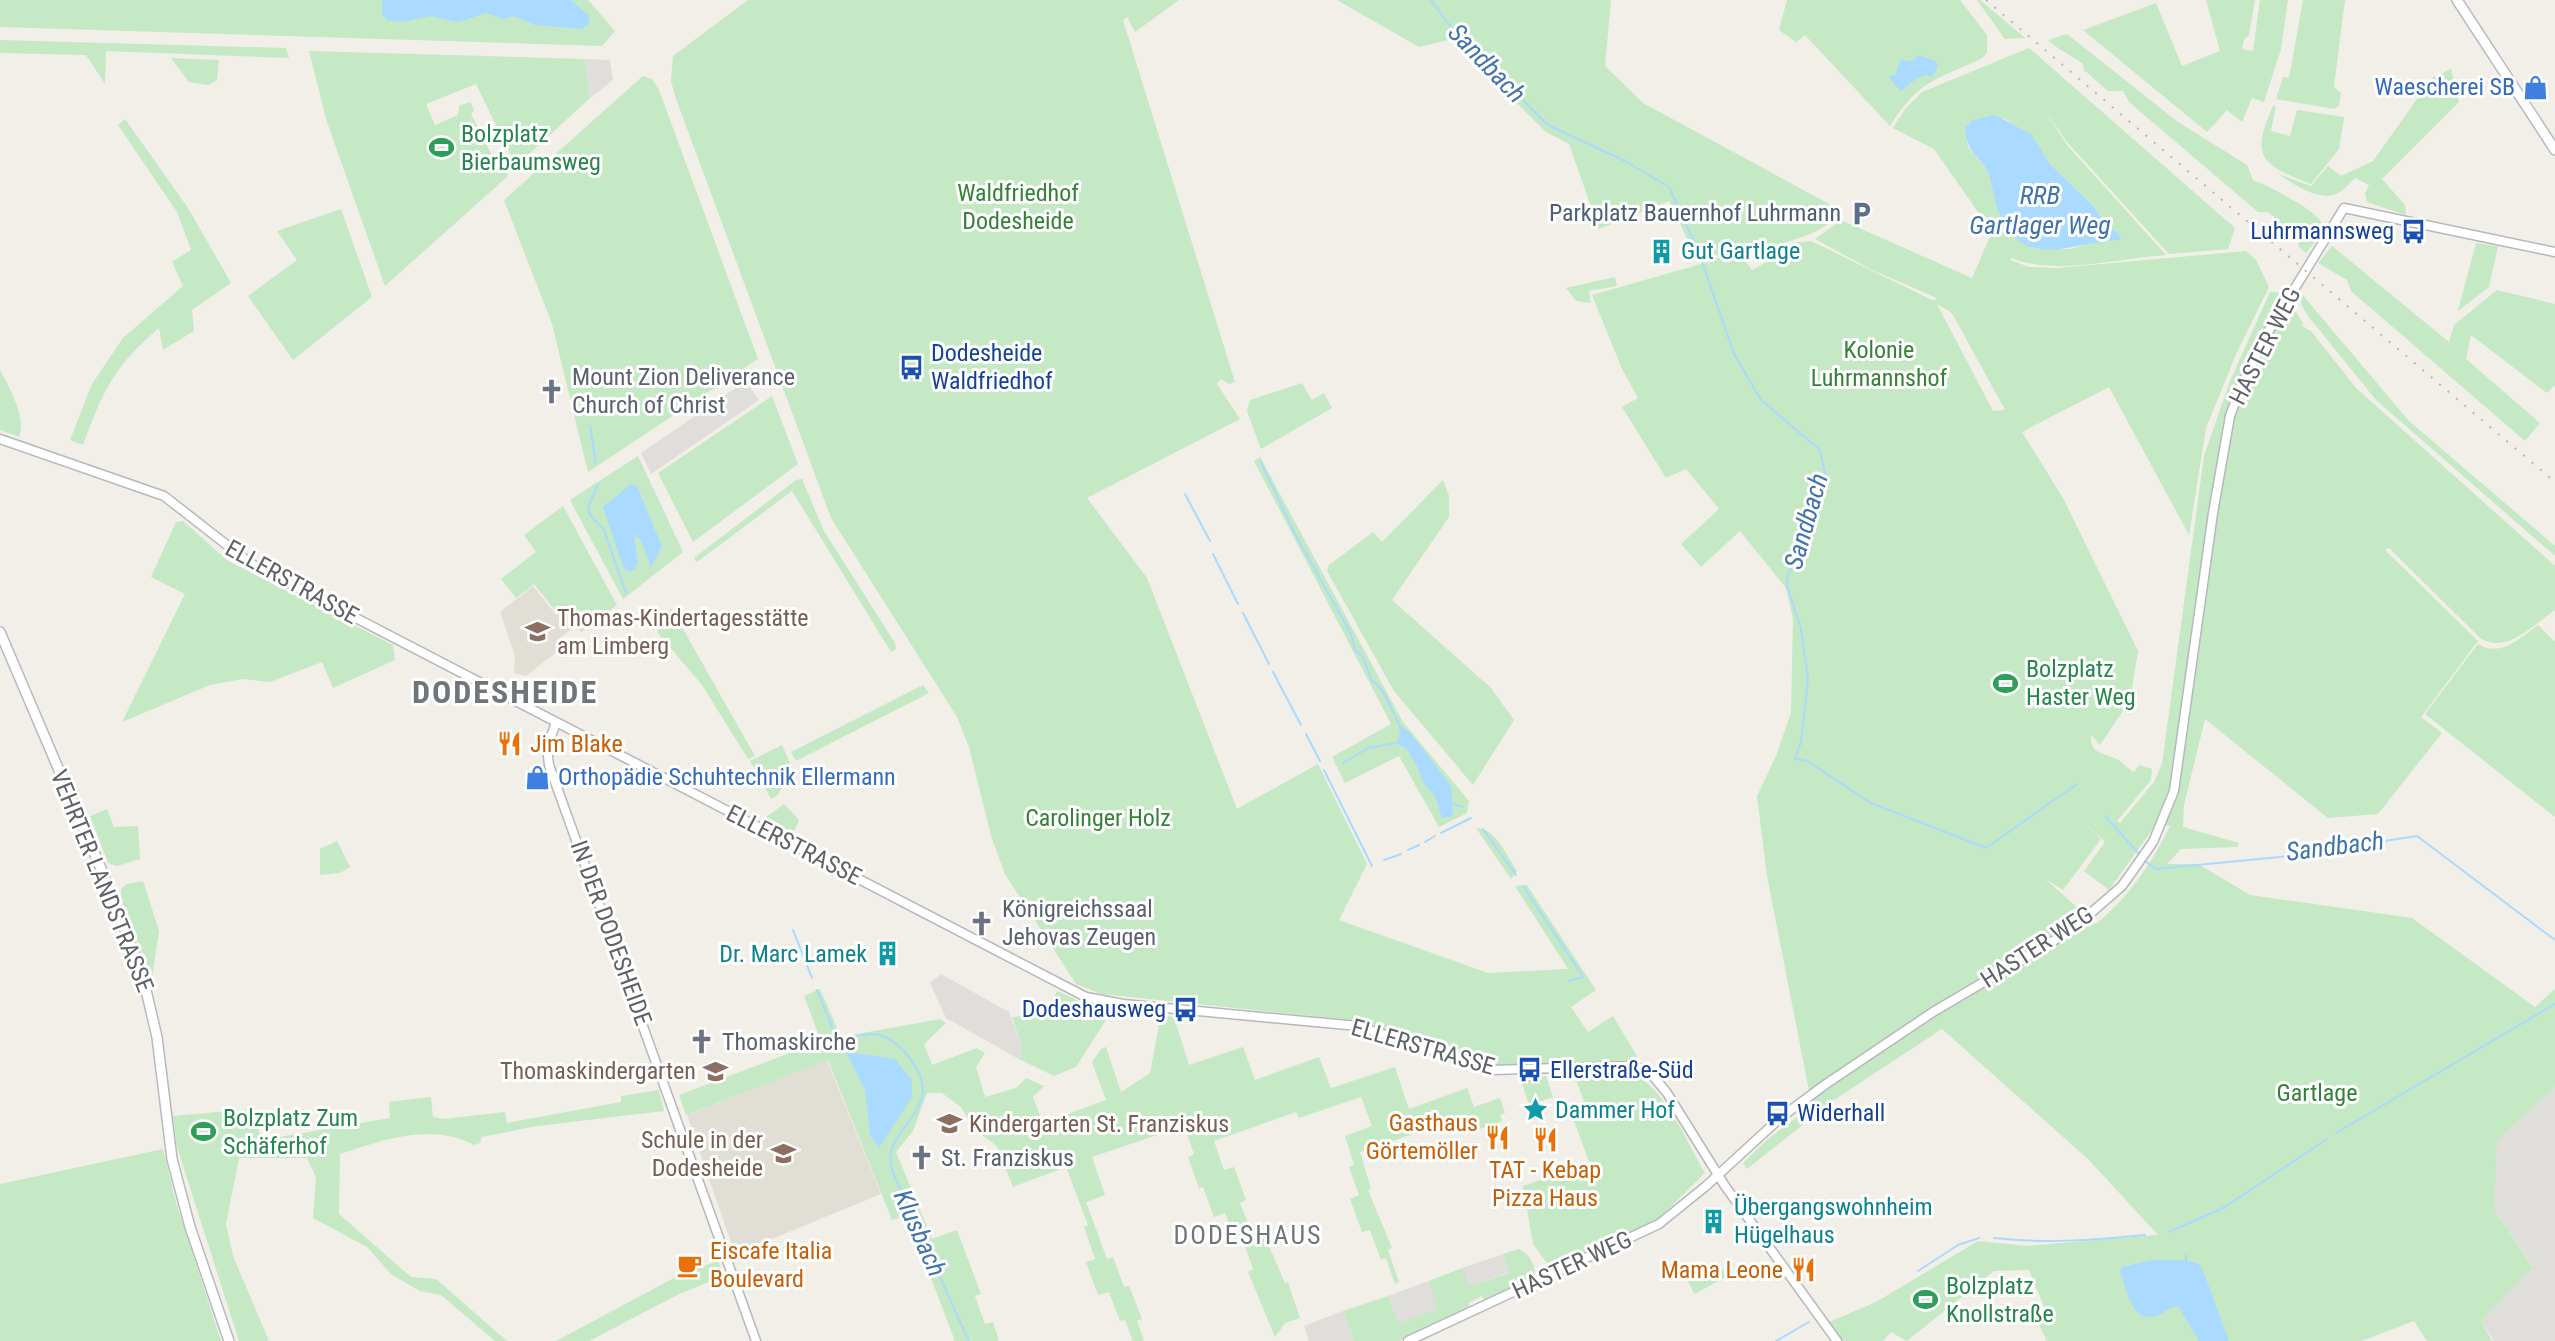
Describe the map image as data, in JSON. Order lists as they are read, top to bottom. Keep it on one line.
{"streets":{"main road":["VEHRTER LANDSTRASSE"],"street":["HASTER WEG","ELLERSTRASSE","IN DER DODESHEIDE"]},"crossings":[["HASTER WEG","ELLERSTRASSE"],["ELLERSTRASSE","IN DER DODESHEIDE"]],"districts":["DODESHEIDE","DODESHAUS"],"water":["Sandbach","RRB Gartlager Weg","Klusbach"],"parks":["Waldfriedhof Dodesheide","Kolonie Luhrmannshof","Carolinger Holz","Gartlage"],"places":{"shop":["Waescherei SB","Orthopädie Schuhtechnik Ellermann"],"sports":["Bolzplatz Bierbaumsweg","Bolzplatz Haster Weg","Bolzplatz Zum Schäferhof","Bolzplatz Knollstraße"],"parking":["Parkplatz Bauernhof Luhrmann"],"bus stop":["Luhrmannsweg","Dodesheide Waldfriedhof","Dodeshausweg","Ellerstraße-Süd","Widerhall"],"building":["Gut Gartlage","Dr. Marc Lamek","Übergangswohnheim Hügelhaus"],"church":["Mount Zion Deliverance Church of Christ","Königreichssaal Jehovas Zeugen","Thomaskirche","St. Franziskus"],"school or university":["Thomas-Kindertagesstätte am Limberg","Thomaskindergarten","Kindergarten St. Franziskus","Schule in der Dodesheide"],"restaurant":["Jim Blake","Gasthaus Görtemöller","TAT - Kebap Pizza Haus","Mama Leone"],"place":["Dammer Hof"],"cafe":["Eiscafe Italia Boulevard"]}}
